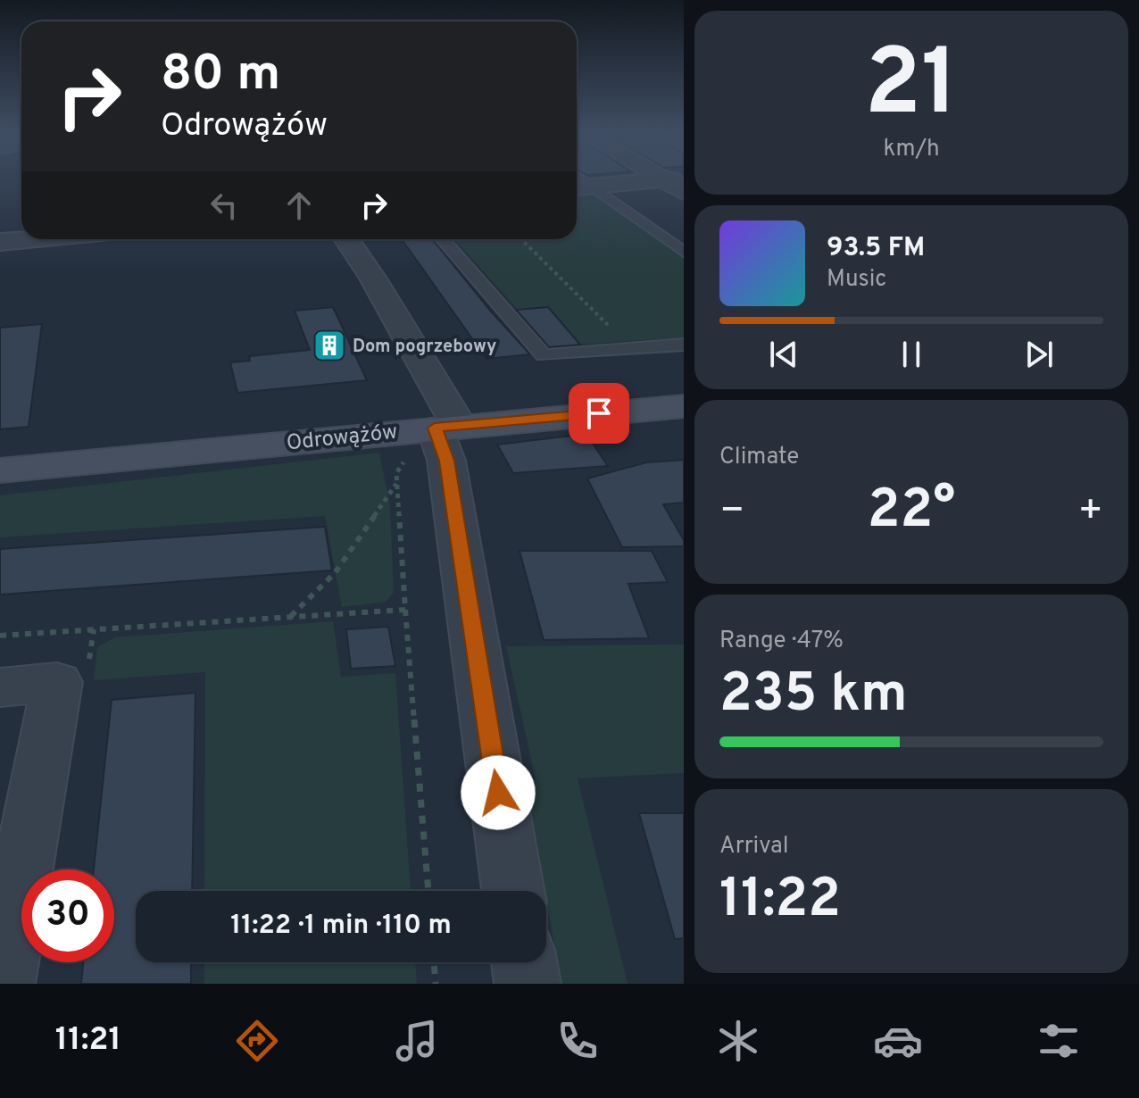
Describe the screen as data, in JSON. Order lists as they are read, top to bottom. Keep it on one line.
{"streets":{"street":["Odrowążów"]},"places":{"building":["Dom pogrzebowy"]},"page":{"tile":[["21","km/h"],"Climate",["Range · 47%","235 km"],["Arrival","11:22"]],"turn":["80 m","Odrowążów"],"song":["93.5 FM","Music"],"heat":["−","22°","+"],"limit":"30","trip":"11:22 · 1 min · 110 m","tabs":"11:21"}}
